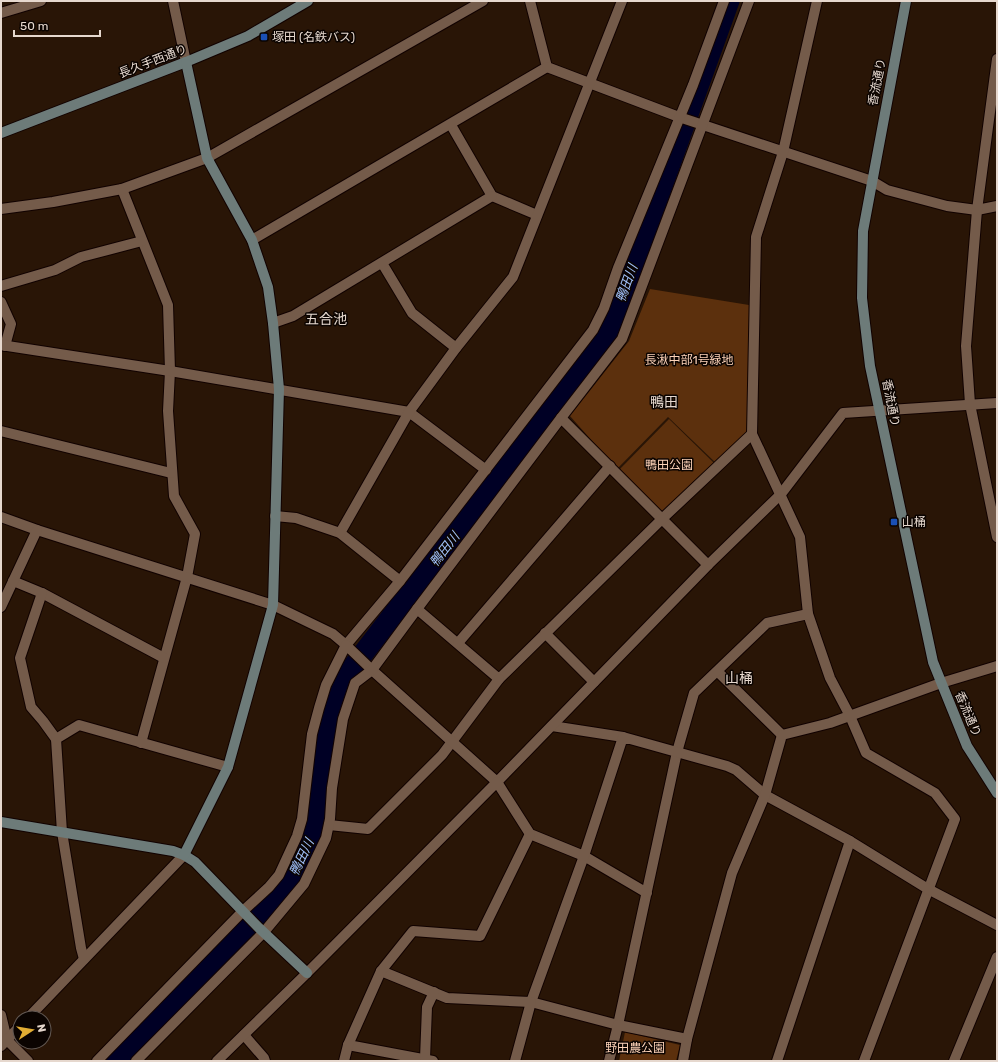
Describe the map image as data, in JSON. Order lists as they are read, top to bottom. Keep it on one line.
{"streets":{"street":["長久手西通り","香流通り"]},"districts":["五合池","鴨田","山桶"],"water":["鴨田川"],"parks":["長湫中部1号緑地","鴨田公園","野田農公園"],"places":{"transit":["塚田 (名鉄バス)","山桶"]},"scale_bar":"50 m","north":"right"}
